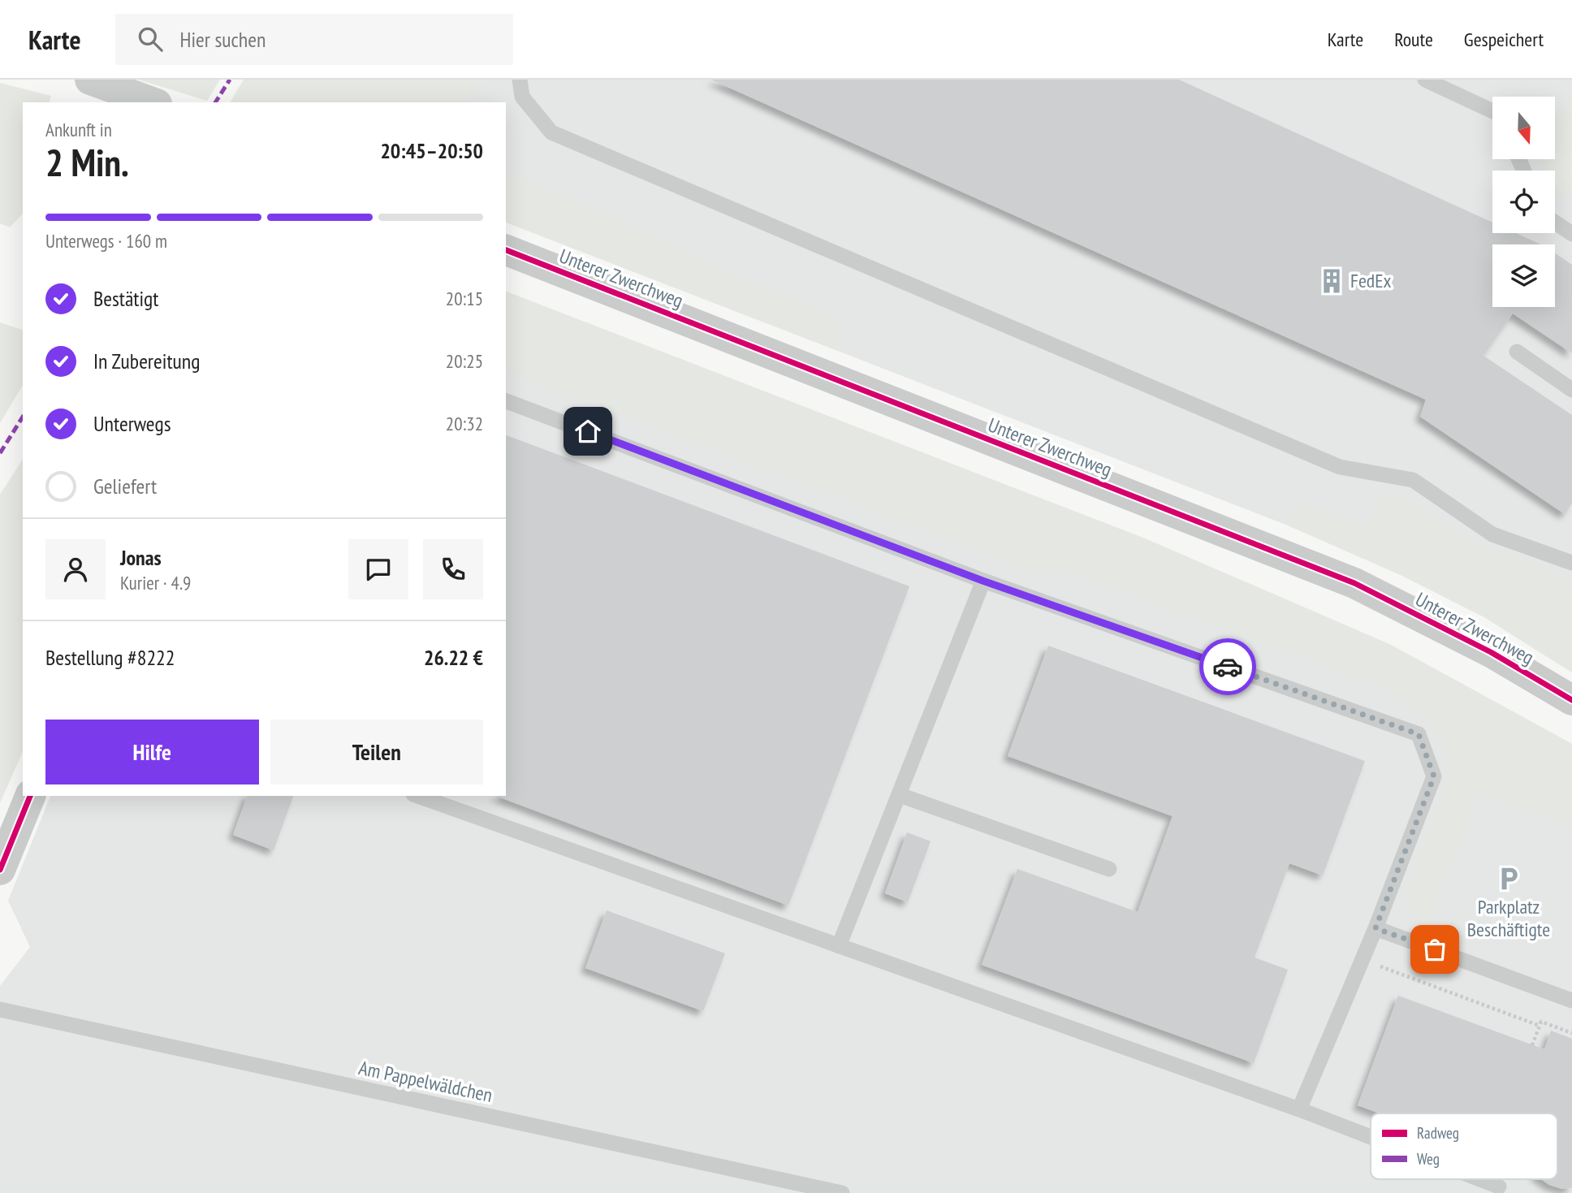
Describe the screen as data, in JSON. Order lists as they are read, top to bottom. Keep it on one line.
{"streets":{"street":["Unterer Zwerchweg"],"lane":["Am Pappelwäldchen"]},"places":{"building":["FedEx"],"parking":["Parkplatz Beschäftigte"]},"legend":["Radweg","Weg"],"north":"bottom","page":{"header":"Karte","search":"Hier suchen","nav":["Karte","Route","Gespeichert"],"heading":["2 Min.","Ankunft in","20:45–20:50"],"panel":["Jonas","Kurier · 4.9","Bestellung #8222","26.22 €"],"bar":"Unterwegs · 160 m","list":[["Bestätigt","20:15"],["In Zubereitung","20:25"],["Unterwegs","20:32"],"Geliefert"],"buttons":["Hilfe","Teilen"]}}
